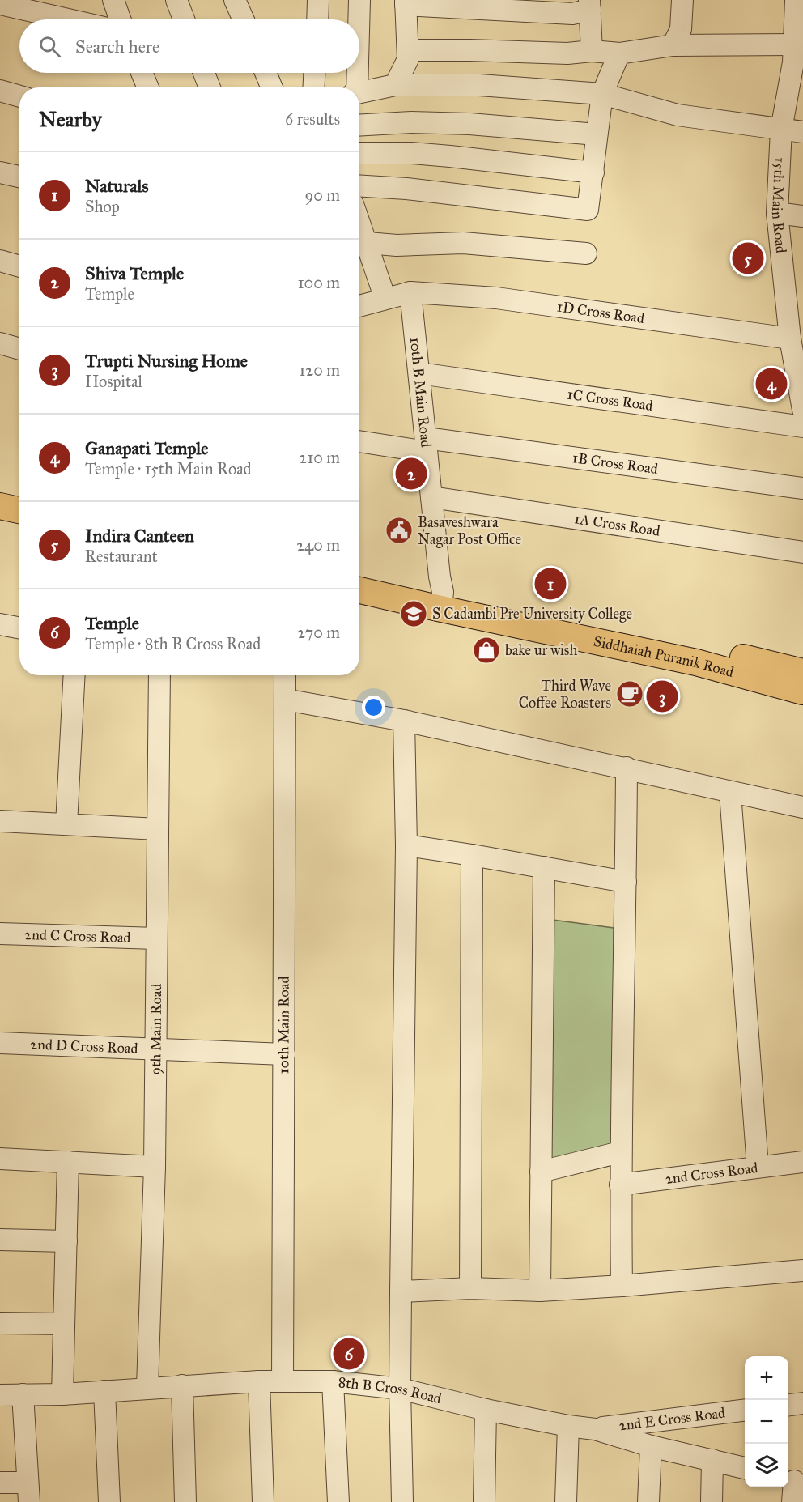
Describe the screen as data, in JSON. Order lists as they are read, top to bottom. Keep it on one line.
{"streets":{"main road":["Siddhaiah Puranik Road"],"street":["15th Main Road","1D Cross Road","10th B Main Road","1C Cross Road","1B Cross Road","1A Cross Road","2nd C Cross Road","10th Main Road","9th Main Road","2nd D Cross Road","2nd Cross Road","8th B Cross Road","2nd E Cross Road"]},"crossings":[["15th Main Road","1D Cross Road"],["1D Cross Road","10th B Main Road"],["10th B Main Road","1C Cross Road"],["10th B Main Road","1B Cross Road"],["10th B Main Road","1A Cross Road"],["10th B Main Road","Siddhaiah Puranik Road"],["2nd C Cross Road","9th Main Road"],["10th Main Road","2nd D Cross Road"],["10th Main Road","8th B Cross Road"],["9th Main Road","2nd D Cross Road"],["9th Main Road","8th B Cross Road"],["8th B Cross Road","2nd E Cross Road"]],"places":{"public building":["Basaveshwara Nagar Post Office"],"school or university":["S Cadambi Pre University College"],"shop":["bake ur wish"],"cafe":["Third Wave Coffee Roasters"]},"page":{"search":"Search here","heading":["Nearby","6 results"],"list":[{"mark":"1","name":"Naturals","note":"Shop","value":"90 m"},{"mark":"2","name":"Shiva Temple","note":"Temple","value":"100 m"},{"mark":"3","name":"Trupti Nursing Home","note":"Hospital","value":"120 m"},{"mark":"4","name":"Ganapati Temple","note":"Temple · 15th Main Road","value":"210 m"},{"mark":"5","name":"Indira Canteen","note":"Restaurant","value":"240 m"},{"mark":"6","name":"Temple","note":"Temple · 8th B Cross Road","value":"270 m"}],"pins":["5","4","2","1","3","6"],"map_buttons":["+","−"]}}
